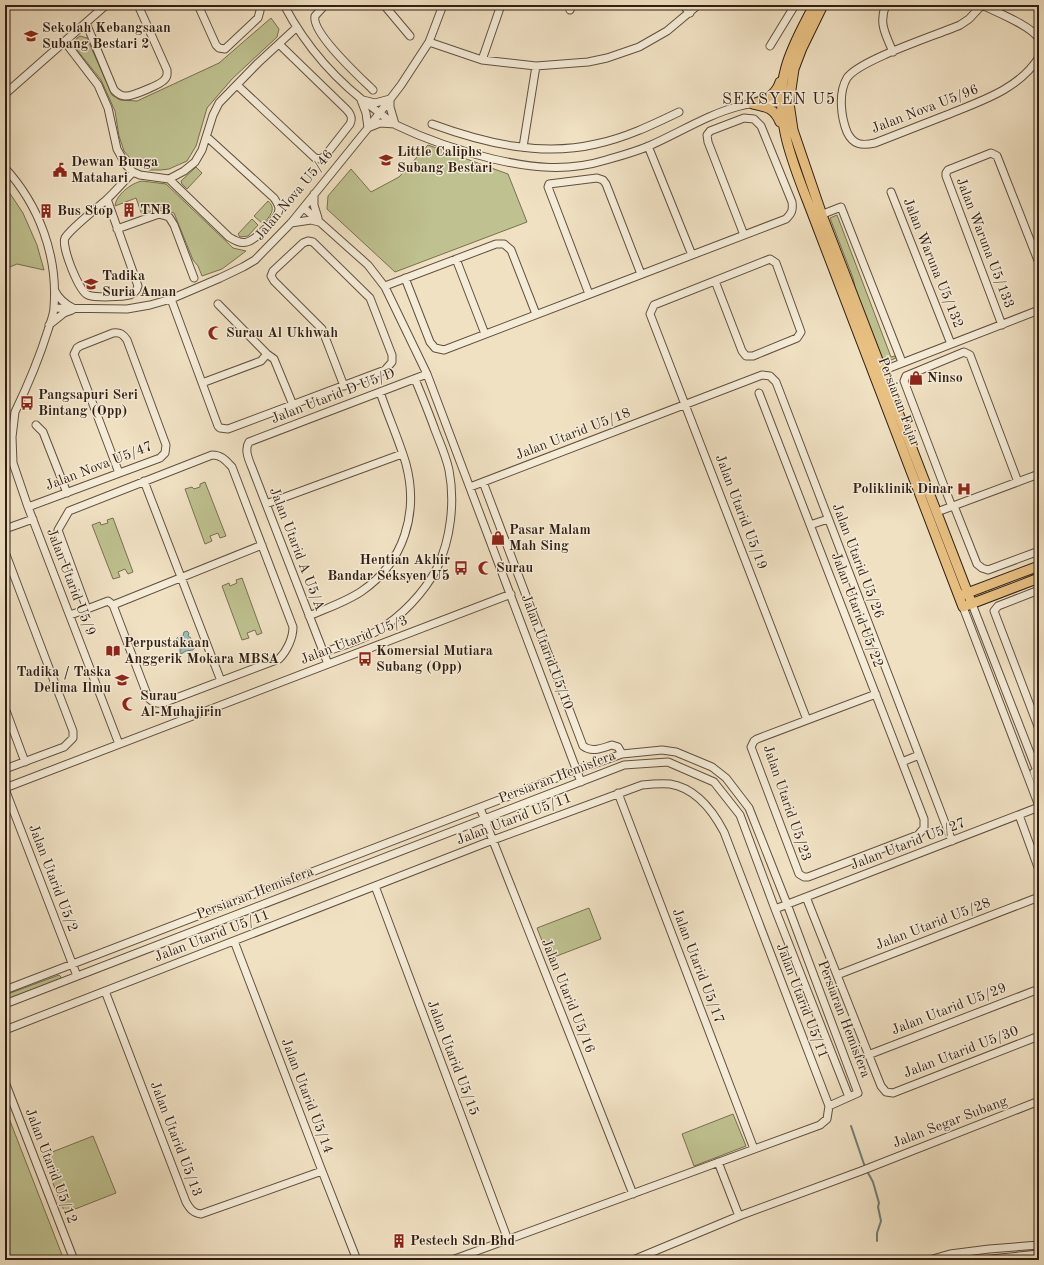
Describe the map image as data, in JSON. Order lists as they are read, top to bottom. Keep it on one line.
{"streets":{"main road":["Persiaran Fajar"],"street":["Jalan Nova U5/96","Jalan Nova U5/46","Jalan Waruna U5/133","Jalan Waruna U5/132","Jalan Utarid D U5/D","Jalan Utarid U5/18","Jalan Nova U5/47","Jalan Utarid U5/19","Jalan Utarid A U5/A","Jalan Utarid U5/26","Jalan Utarid U5/9","Jalan Utarid U5/22","Jalan Utarid U5/3","Jalan Utarid U5/10","Persiaran Hemisfera","Jalan Utarid U5/23","Jalan Utarid U5/11","Jalan Utarid U5/27","Jalan Utarid U5/2","Jalan Utarid U5/28","Jalan Utarid U5/17","Jalan Utarid U5/16","Jalan Utarid U5/29","Jalan Utarid U5/30","Jalan Utarid U5/15","Jalan Utarid U5/14","Jalan Segar Subang","Jalan Utarid U5/13","Jalan Utarid U5/12"]},"crossings":[["Jalan Nova U5/46","Jalan Utarid U5/9"],["Jalan Nova U5/46","Jalan Utarid U5/10"],["Jalan Utarid D U5/D","Jalan Utarid A U5/A"],["Jalan Utarid D U5/D","Jalan Utarid U5/10"],["Persiaran Fajar","Jalan Utarid U5/27"],["Jalan Utarid U5/18","Jalan Utarid U5/19"],["Jalan Utarid U5/18","Jalan Utarid U5/26"],["Jalan Utarid U5/18","Jalan Utarid U5/10"],["Jalan Nova U5/47","Jalan Utarid U5/9"],["Jalan Utarid U5/19","Jalan Utarid U5/26"],["Jalan Utarid U5/19","Jalan Utarid U5/23"],["Jalan Utarid A U5/A","Jalan Utarid U5/3"],["Jalan Utarid U5/26","Jalan Utarid U5/27"],["Jalan Utarid U5/9","Jalan Utarid U5/3"],["Jalan Utarid U5/22","Jalan Utarid U5/23"],["Jalan Utarid U5/3","Jalan Utarid U5/10"],["Jalan Utarid U5/3","Jalan Utarid U5/2"],["Jalan Utarid U5/10","Persiaran Hemisfera"],["Persiaran Hemisfera","Jalan Utarid U5/27"],["Persiaran Hemisfera","Jalan Utarid U5/2"],["Persiaran Hemisfera","Jalan Utarid U5/16"],["Jalan Utarid U5/11","Jalan Utarid U5/17"],["Jalan Utarid U5/11","Jalan Utarid U5/16"],["Jalan Utarid U5/11","Jalan Utarid U5/15"],["Jalan Utarid U5/11","Jalan Utarid U5/14"],["Jalan Utarid U5/11","Jalan Utarid U5/13"],["Jalan Utarid U5/29","Jalan Utarid U5/30"],["Jalan Utarid U5/14","Jalan Utarid U5/13"]],"districts":["SEKSYEN U5"],"places":{"school or university":["Sekolah Kebangsaan Subang Bestari 2","Little Caliphs Subang Bestari","Tadika Suria Aman","Tadika / Taska Delima Ilmu"],"public building":["Dewan Bunga Matahari"],"building":["TNB","Bus Stop","Pestech Sdn Bhd"],"mosque":["Surau Al Ukhwah","Surau","Surau Al-Muhajirin"],"shop":["Ninso","Pasar Malam Mah Sing"],"bus stop":["Pangsapuri Seri Bintang (Opp)","Hentian Akhir Bandar Seksyen U5","Komersial Mutiara Subang (Opp)"],"hospital":["Poliklinik Dinar"],"library":["Perpustakaan Anggerik Mokara MBSA"]}}
